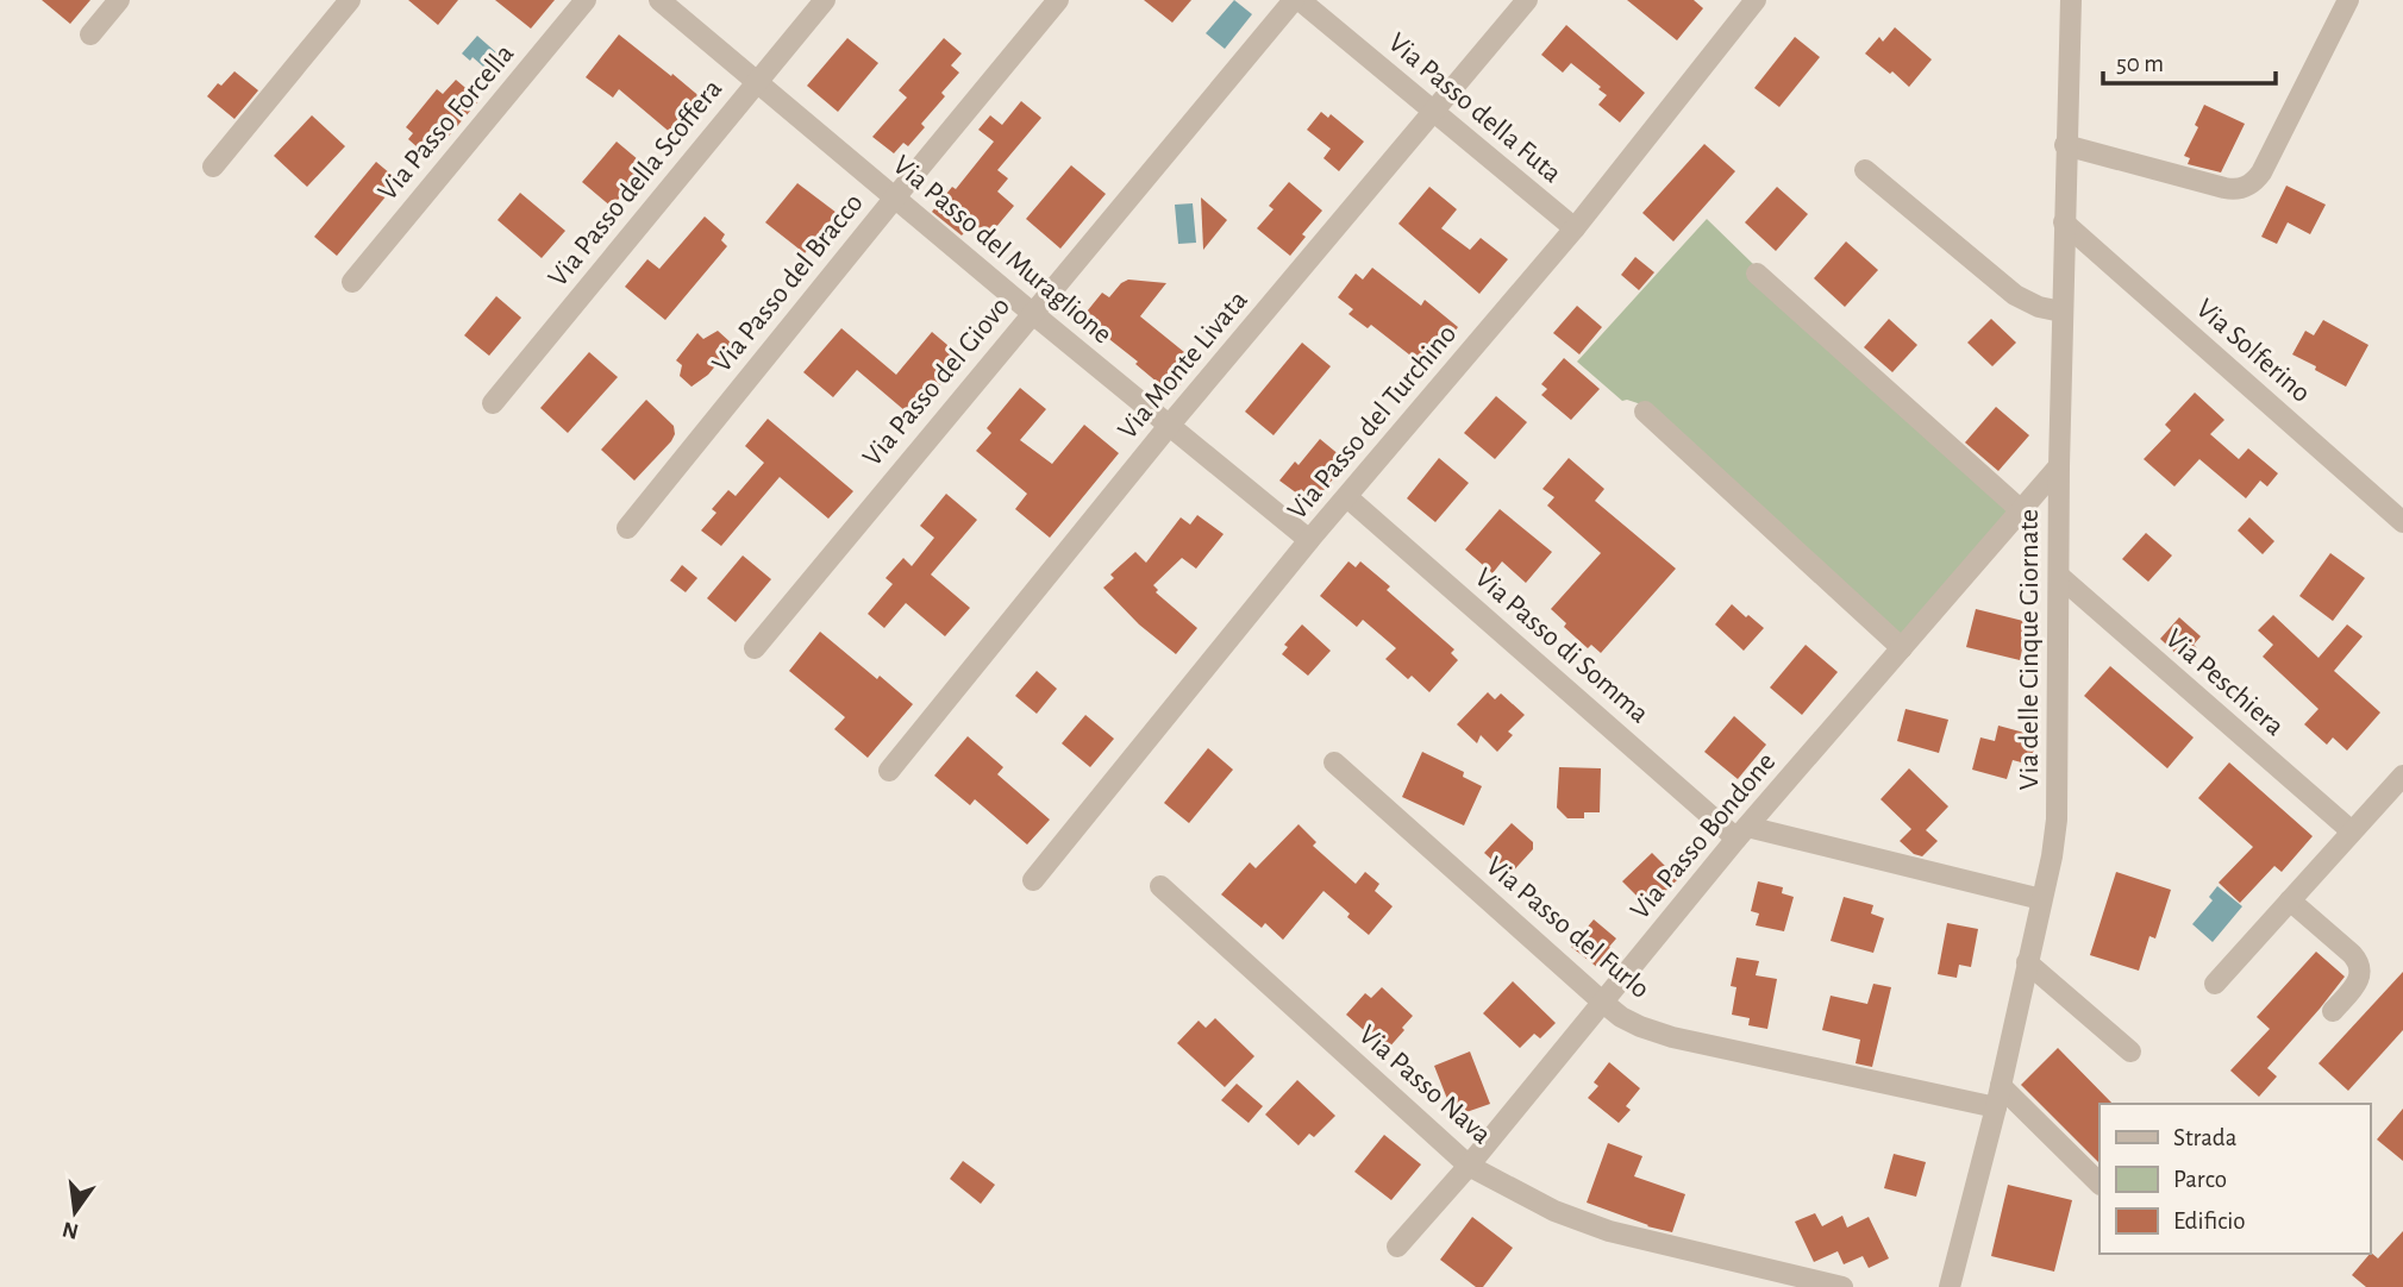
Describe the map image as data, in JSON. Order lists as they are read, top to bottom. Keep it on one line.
{"streets":{"street":["Via Passo della Futa","Via Passo Forcella","Via Passo della Scoffera","Via Passo del Muraglione","Via Passo del Bracco","Via Solferino","Via Monte Livata","Via Passo del Giovo","Via Passo del Turchino","Via Passo di Somma","Via delle Cinque Giornate","Via Peschiera","Via Passo Bondone","Via Passo del Furlo","Via Passo Nava"]},"crossings":[["Via Passo della Futa","Via Monte Livata"],["Via Passo della Futa","Via Passo del Giovo"],["Via Passo della Futa","Via Passo del Turchino"],["Via Passo della Scoffera","Via Passo del Muraglione"],["Via Passo del Muraglione","Via Passo del Bracco"],["Via Passo del Muraglione","Via Monte Livata"],["Via Passo del Muraglione","Via Passo del Giovo"],["Via Passo del Muraglione","Via Passo del Turchino"],["Via Solferino","Via delle Cinque Giornate"],["Via Passo del Turchino","Via Passo di Somma"],["Via Passo di Somma","Via delle Cinque Giornate"],["Via Passo di Somma","Via Passo Bondone"],["Via delle Cinque Giornate","Via Peschiera"],["Via delle Cinque Giornate","Via Passo Bondone"],["Via delle Cinque Giornate","Via Passo del Furlo"],["Via Passo Bondone","Via Passo del Furlo"],["Via Passo Bondone","Via Passo Nava"]],"legend":["Strada","Parco","Edificio"],"scale_bar":"50 m","north":"bottom"}
